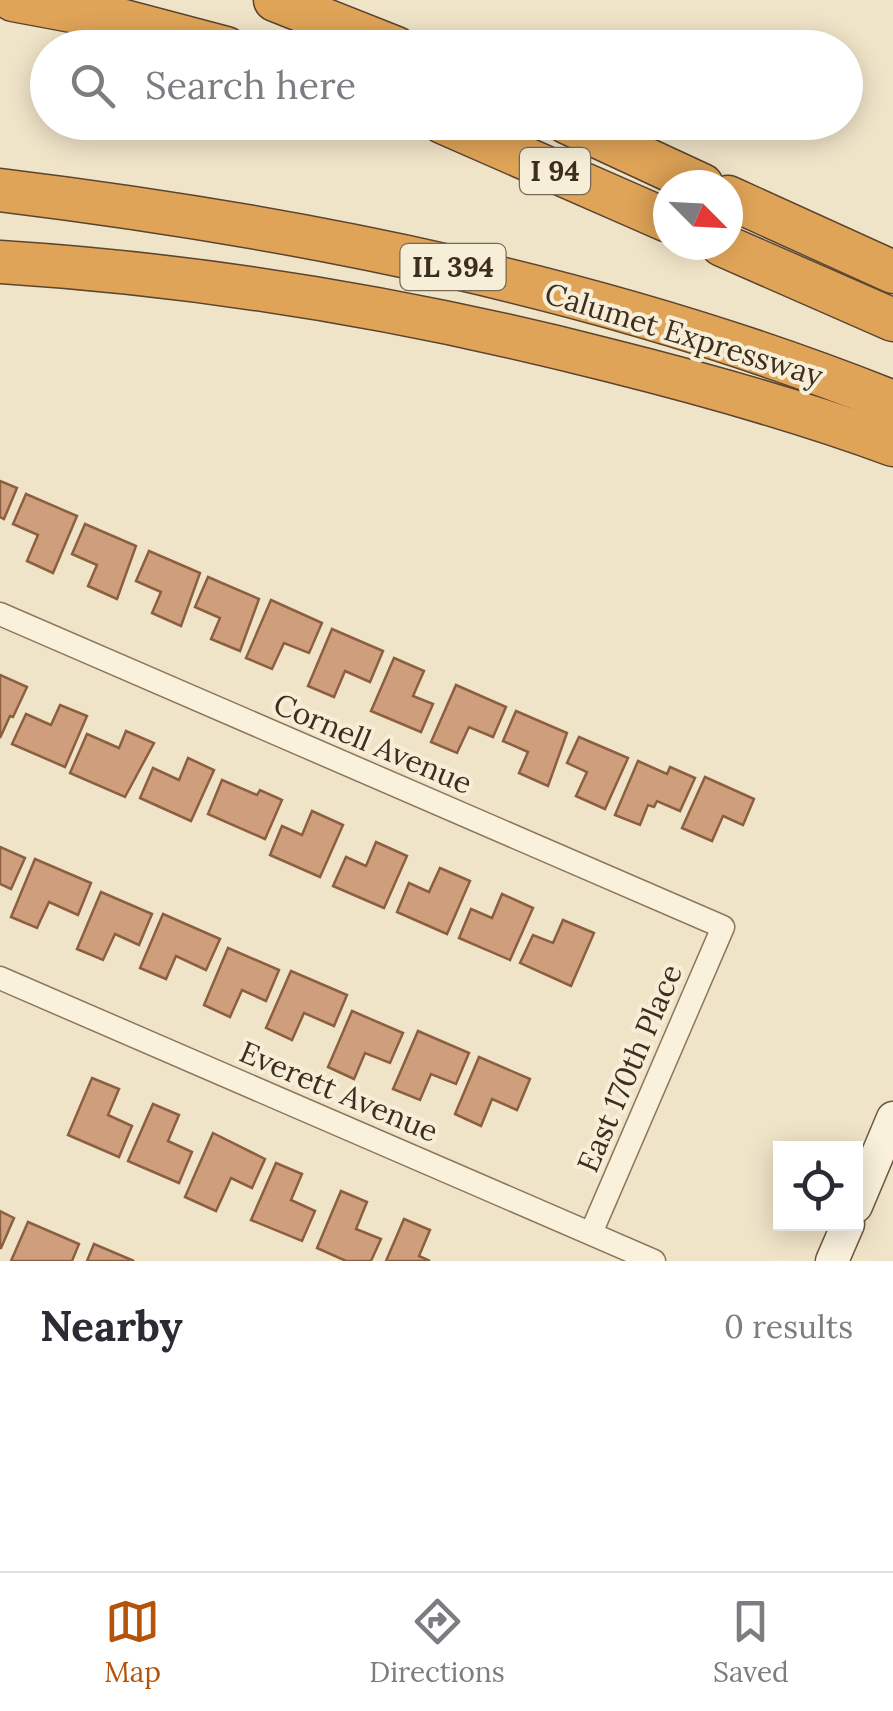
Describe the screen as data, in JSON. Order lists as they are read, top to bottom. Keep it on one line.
{"streets":{"highway":["I 94","IL 394","Calumet Expressway"],"street":["Cornell Avenue","East 170th Place","Everett Avenue"]},"crossings":[["Cornell Avenue","East 170th Place"],["East 170th Place","Everett Avenue"]],"north":"bottom right","page":{"search":"Search here","heading":["Nearby","0 results"],"nav":["Map","Directions","Saved"]}}
